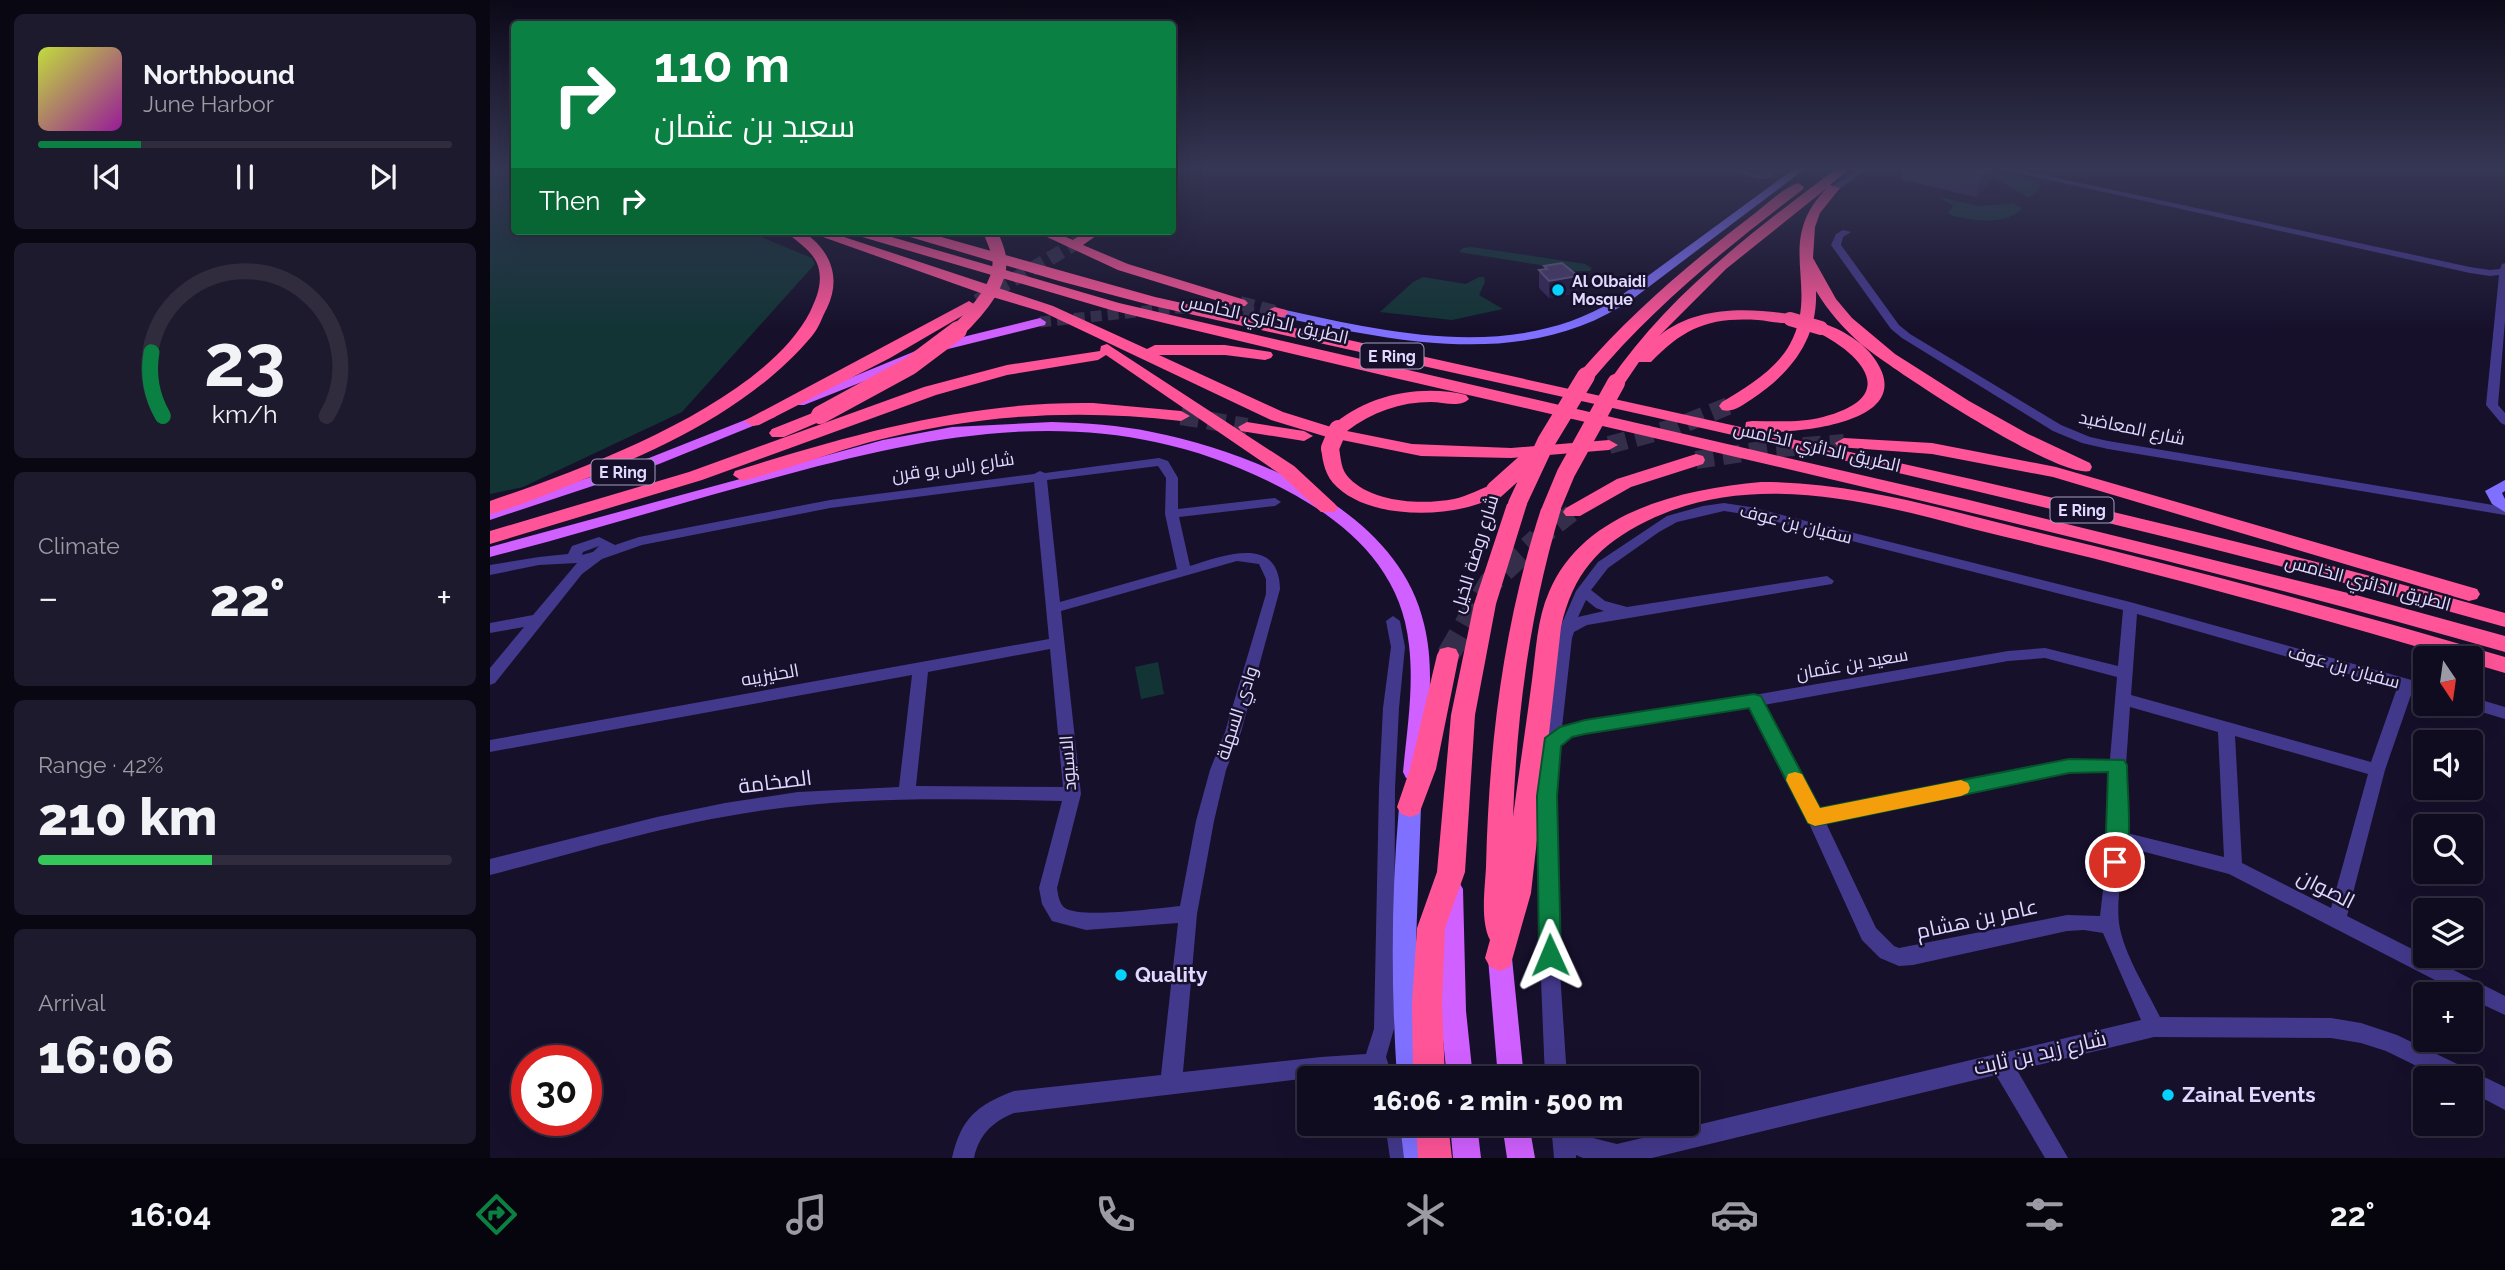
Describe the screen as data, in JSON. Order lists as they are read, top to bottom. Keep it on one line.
{"streets":{"highway":["الطريق الدائري الخامس","E Ring","شارع روضة الخيل"],"street":["شارع المعاضيد","شارع راس بو قرن","سفيان بن عوف","سعيد بن عثمان","الحنيزيبه","وادي السهلة","الاسيود","الصخامة","الصوان","عامر بن هشام","شارع زيد بن ثابت"]},"crossings":[["شارع راس بو قرن","وادي السهلة"],["شارع راس بو قرن","الاسيود"],["سفيان بن عوف","سعيد بن عثمان"],["سعيد بن عثمان","عامر بن هشام"],["الحنيزيبه","الاسيود"],["وادي السهلة","الاسيود"],["الاسيود","الصخامة"]],"places":["Al Olbaidi Mosque","Quality","Zainal Events"],"north":"bottom","page":{"turn":["110 m","سعيد بن عثمان"],"song":["Northbound","June Harbor"],"then":"Then","tile":["Climate",["Range · 42%","210 km"],["Arrival","16:06"]],"heat":["−","22°","+"],"map_buttons":["+","−"],"limit":"30","trip":"16:06 · 2 min · 500 m","tabs":["16:04","22°"],"gauge":["23","km/h"]}}
